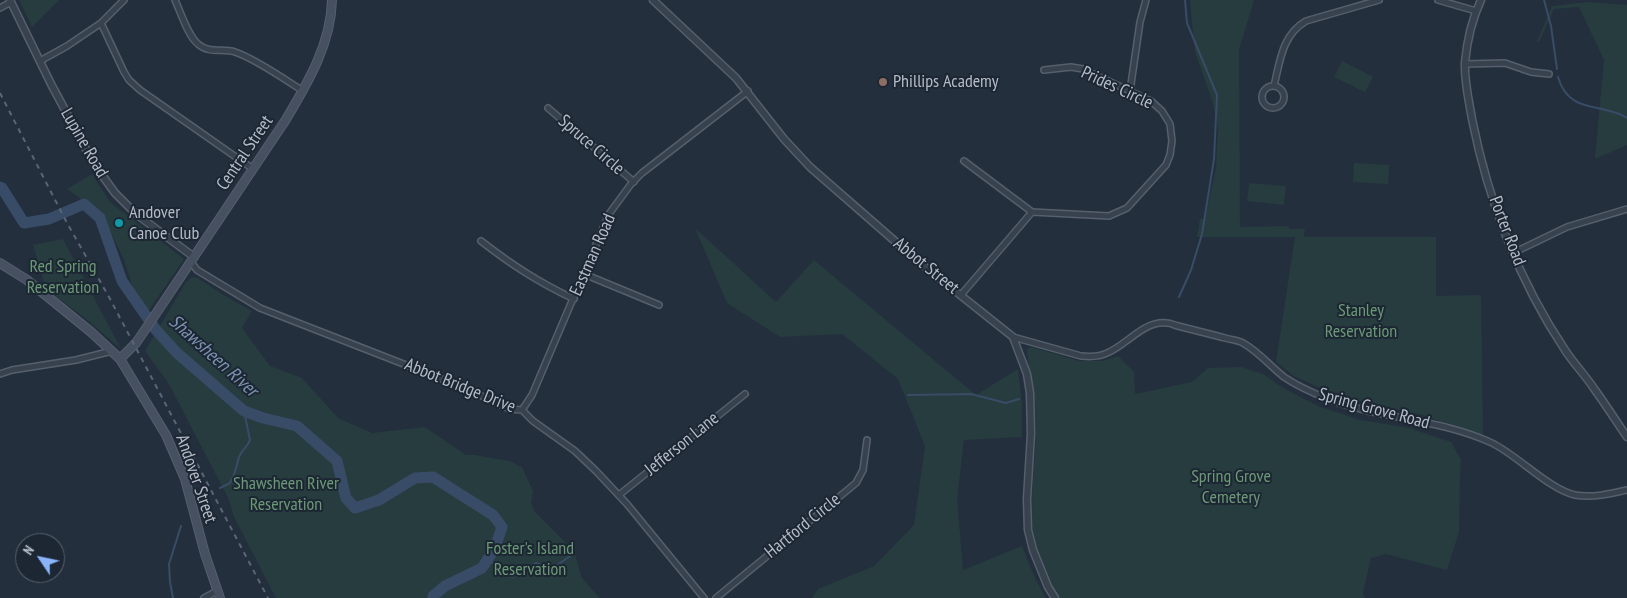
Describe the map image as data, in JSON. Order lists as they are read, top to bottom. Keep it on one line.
{"streets":{"main road":["Central Street","Andover Street"],"street":["Prides Circle","Lupine Road","Spruce Circle","Porter Road","Eastman Road","Abbot Street","Abbot Bridge Drive","Spring Grove Road","Jefferson Lane","Hartford Circle"]},"crossings":[["Lupine Road","Central Street"],["Lupine Road","Abbot Bridge Drive"],["Spruce Circle","Eastman Road"],["Central Street","Abbot Bridge Drive"],["Central Street","Andover Street"],["Eastman Road","Abbot Street"],["Eastman Road","Abbot Bridge Drive"],["Abbot Street","Spring Grove Road"],["Abbot Bridge Drive","Jefferson Lane"]],"water":["Shawsheen River"],"parks":["Red Spring Reservation","Stanley Reservation","Spring Grove Cemetery","Shawsheen River Reservation","Foster's Island Reservation"],"places":["Phillips Academy","Andover Canoe Club"],"north":"top left"}
